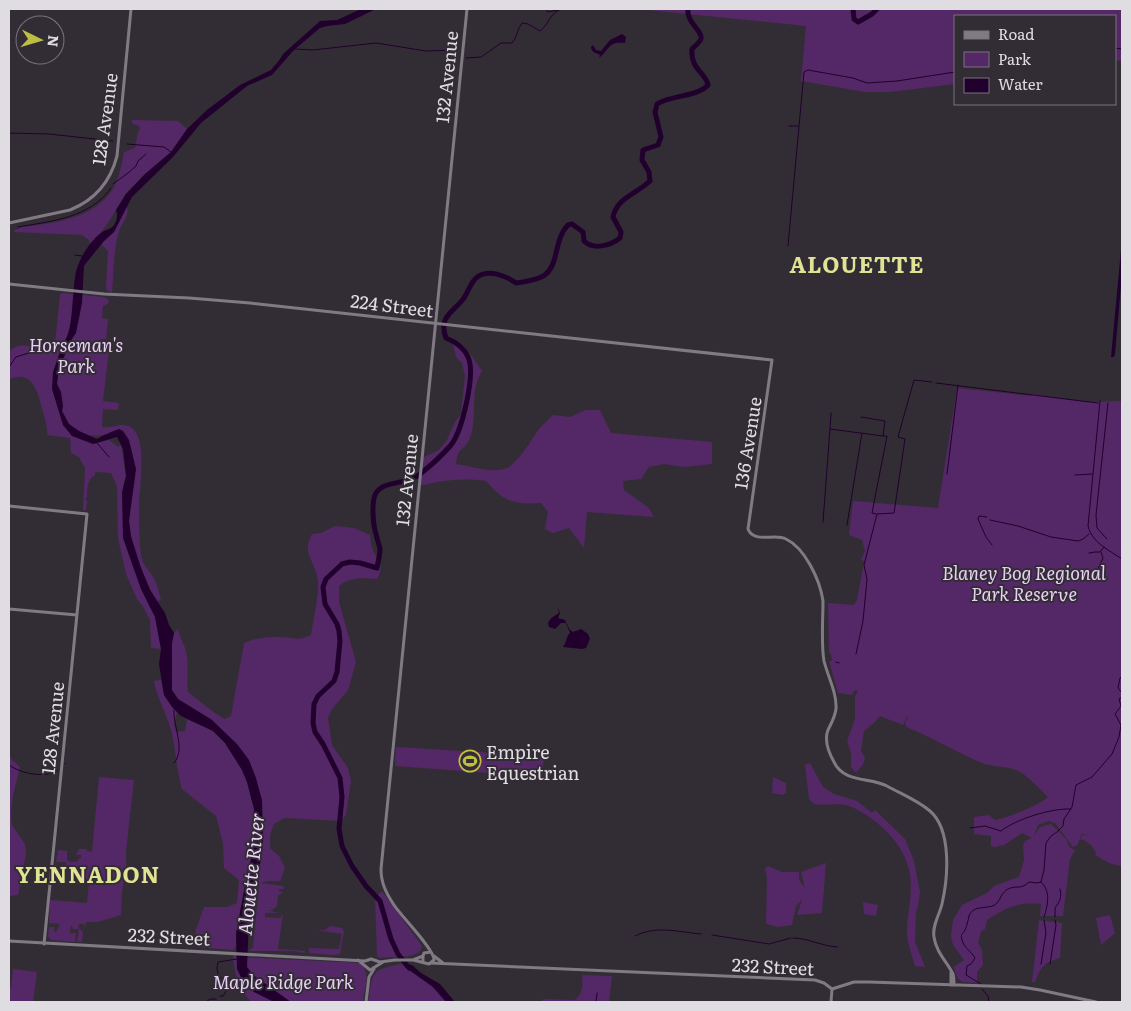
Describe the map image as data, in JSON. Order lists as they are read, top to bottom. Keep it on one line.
{"streets":{"street":["132 Avenue","128 Avenue","224 Street","136 Avenue","232 Street"]},"crossings":[["132 Avenue","224 Street"],["132 Avenue","232 Street"],["128 Avenue","232 Street"],["224 Street","136 Avenue"],["136 Avenue","232 Street"]],"districts":["ALOUETTE","YENNADON"],"water":["Alouette River"],"parks":["Horseman's Park","Blaney Bog Regional Park Reserve","Maple Ridge Park"],"places":{"sports":["Empire Equestrian"]},"legend":["Road","Park","Water"],"north":"right"}
